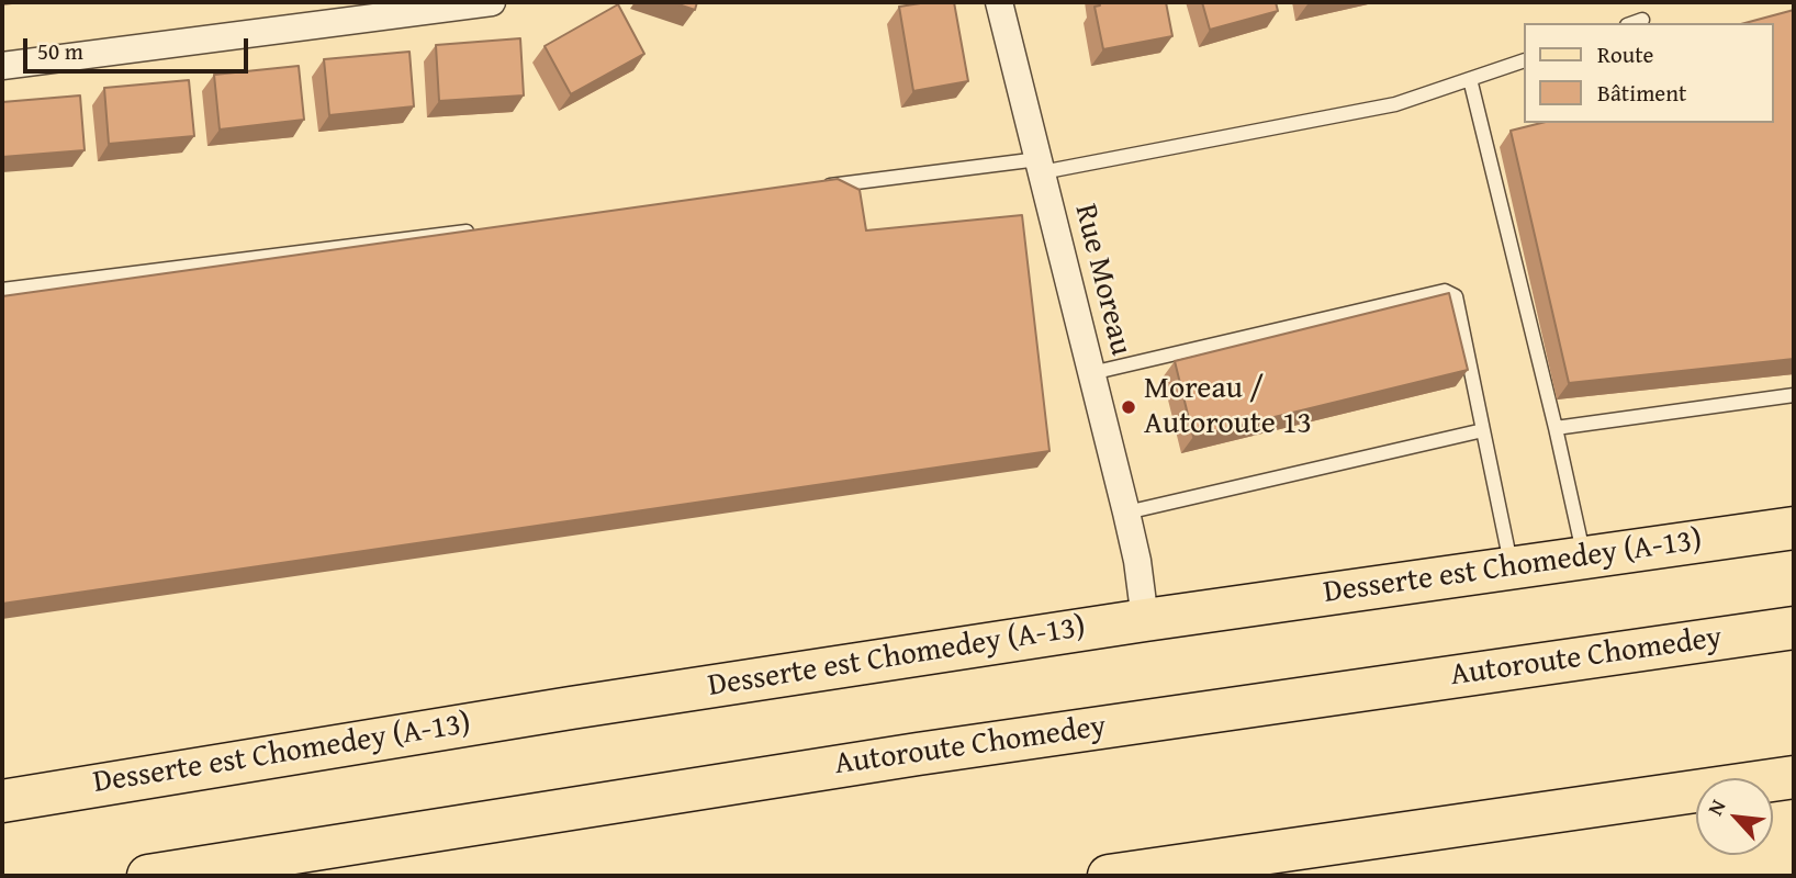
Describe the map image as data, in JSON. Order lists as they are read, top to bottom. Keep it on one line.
{"streets":{"main road":["Desserte est Chomedey (A-13)","Autoroute Chomedey"],"street":["Rue Moreau"]},"crossings":[["Rue Moreau","Desserte est Chomedey (A-13)"]],"places":["Moreau / Autoroute 13"],"legend":["Route","Bâtiment"],"scale_bar":"50 m","north":"top left"}
